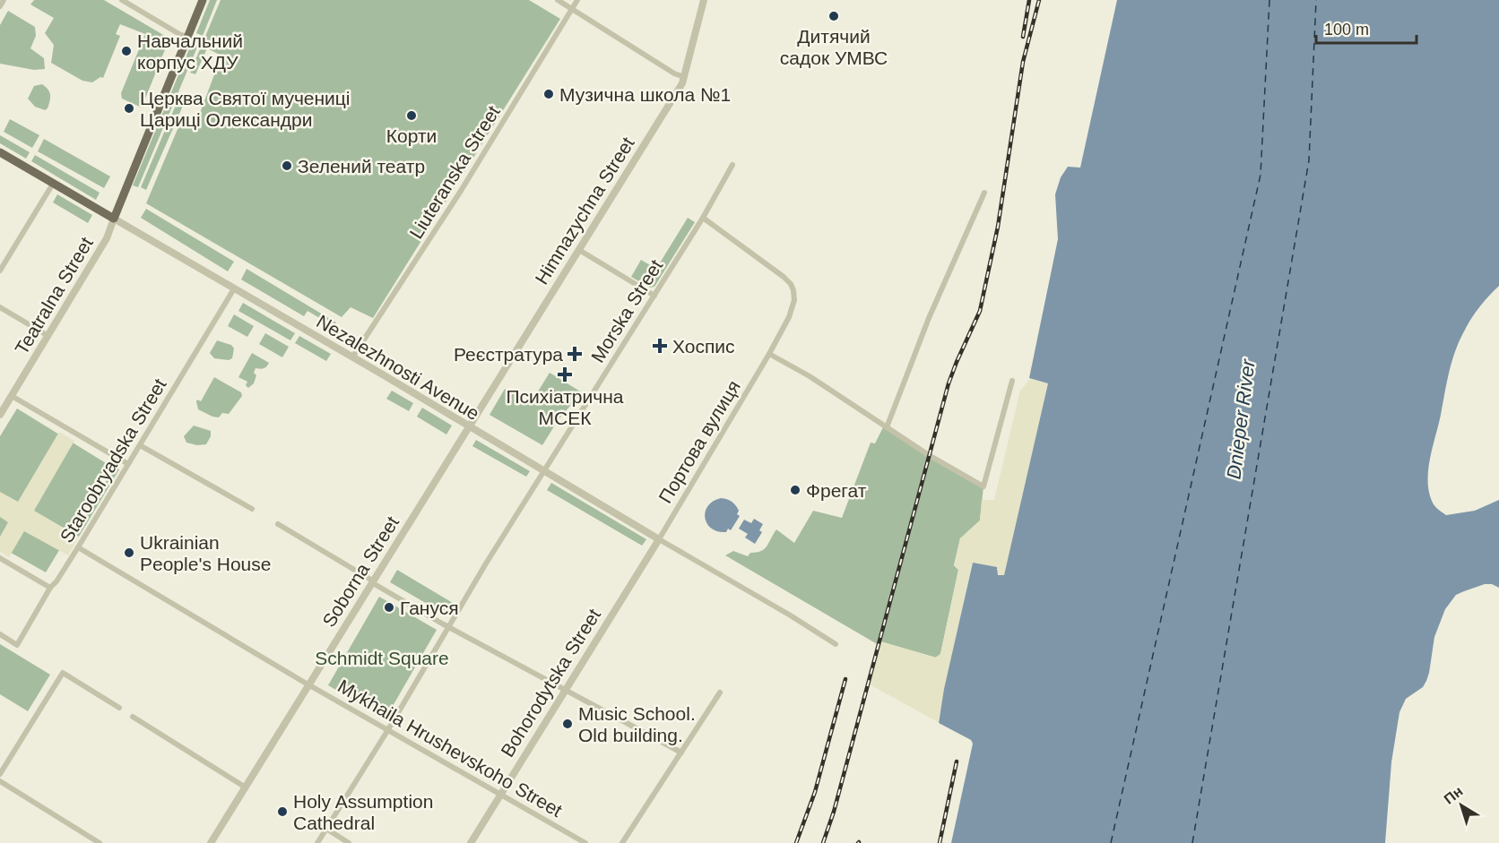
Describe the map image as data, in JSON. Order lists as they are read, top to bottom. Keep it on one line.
{"streets":{"main road":["Nezalezhnosti Avenue"],"street":["Liuteranska Street","Himnazychna Street","Teatralna Street","Morska Street","Портова вулиця","Staroobryadska Street","Soborna Street","Bohorodytska Street","Mykhaila Hrushevskoho Street"]},"crossings":[["Liuteranska Street","Nezalezhnosti Avenue"],["Himnazychna Street","Nezalezhnosti Avenue"],["Himnazychna Street","Soborna Street"],["Teatralna Street","Nezalezhnosti Avenue"],["Morska Street","Nezalezhnosti Avenue"],["Morska Street","Портова вулиця"],["Morska Street","Mykhaila Hrushevskoho Street"],["Nezalezhnosti Avenue","Портова вулиця"],["Nezalezhnosti Avenue","Staroobryadska Street"],["Nezalezhnosti Avenue","Soborna Street"],["Nezalezhnosti Avenue","Bohorodytska Street"],["Портова вулиця","Bohorodytska Street"],["Staroobryadska Street","Mykhaila Hrushevskoho Street"],["Soborna Street","Mykhaila Hrushevskoho Street"],["Bohorodytska Street","Mykhaila Hrushevskoho Street"]],"water":["Dnieper River"],"parks":["Schmidt Square"],"places":{"other":["Дитячий садок УМВС","Навчальний корпус ХДУ","Музична школа №1","Церква Святої мучениці Цариці Олександри","Корти","Зелений театр","Фрегат","Ukrainian People's House","Гануся","Music School. Old building.","Holy Assumption Cathedral"],"health":["Хоспис","Реєстратура","Психіатрична МСЕК"]},"scale_bar":"100 m","north":"top left"}
